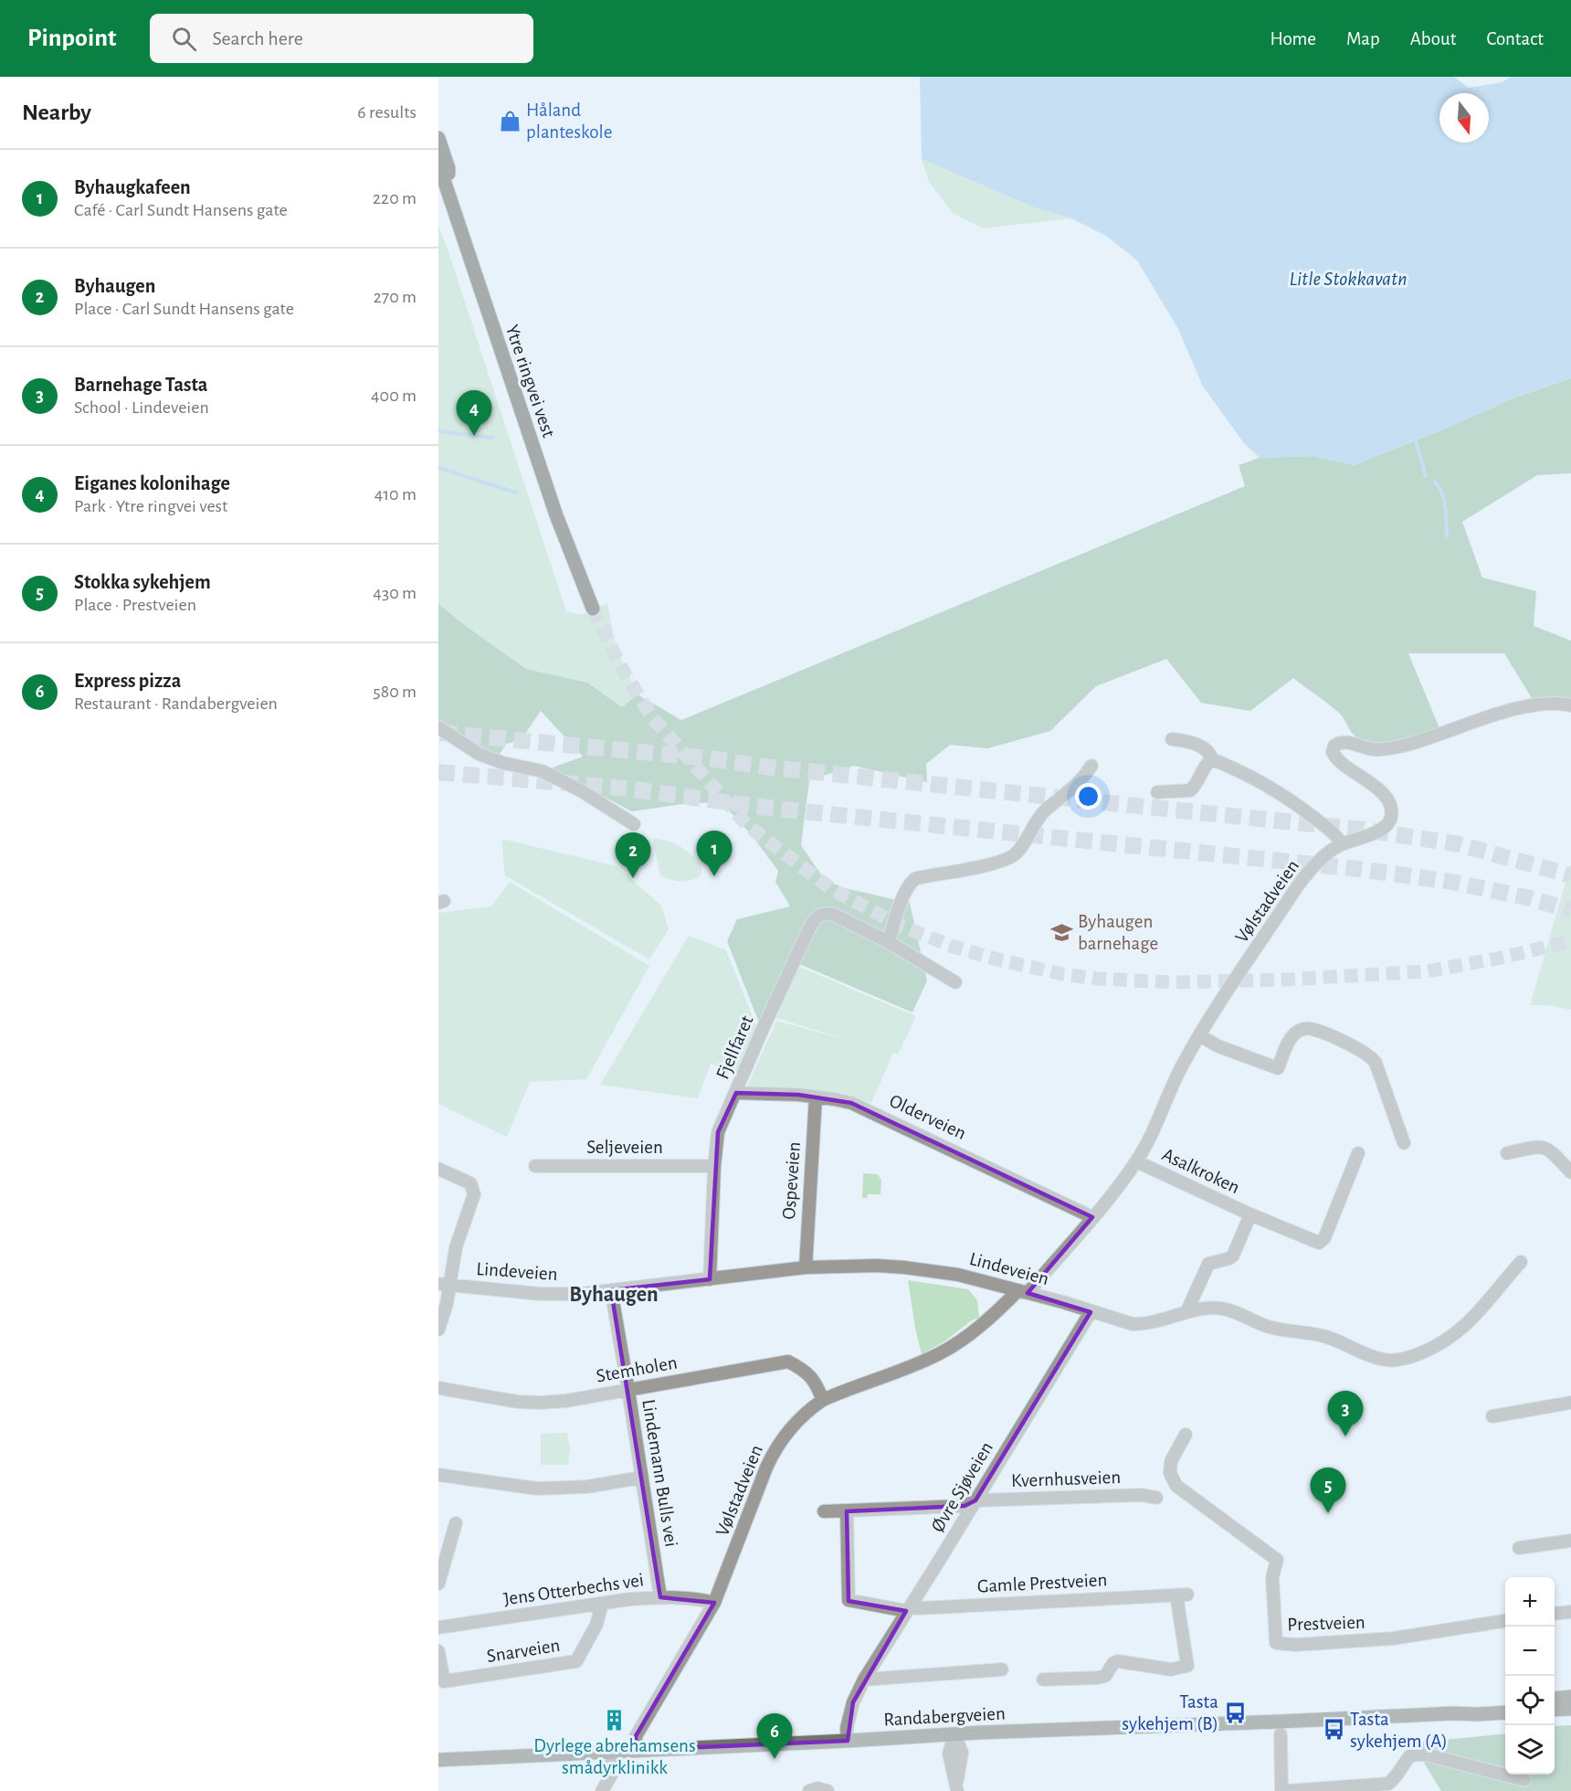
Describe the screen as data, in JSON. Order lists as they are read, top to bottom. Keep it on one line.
{"streets":{"main road":["Ytre ringvei vest","Randabergveien"],"street":["Vølstadveien","Fjellfaret","Olderveien","Seljeveien","Asalkroken","Ospeveien","Lindeveien","Stemholen","Lindemann Bulls vei","Kvernhusveien","Øvre Sjøveien","Gamle Prestveien","Jens Otterbechs vei","Prestveien","Snarveien"]},"crossings":[["Vølstadveien","Olderveien"],["Vølstadveien","Asalkroken"],["Vølstadveien","Lindeveien"],["Vølstadveien","Stemholen"],["Vølstadveien","Jens Otterbechs vei"],["Vølstadveien","Randabergveien"],["Fjellfaret","Olderveien"],["Fjellfaret","Seljeveien"],["Fjellfaret","Lindeveien"],["Olderveien","Ospeveien"],["Asalkroken","Lindeveien"],["Ospeveien","Lindeveien"],["Lindeveien","Lindemann Bulls vei"],["Lindeveien","Øvre Sjøveien"],["Stemholen","Lindemann Bulls vei"],["Lindemann Bulls vei","Jens Otterbechs vei"],["Kvernhusveien","Øvre Sjøveien"],["Kvernhusveien","Gamle Prestveien"],["Øvre Sjøveien","Gamle Prestveien"],["Øvre Sjøveien","Randabergveien"],["Jens Otterbechs vei","Snarveien"]],"districts":["Byhaugen"],"water":["Litle Stokkavatn"],"places":{"shop":["Håland planteskole"],"school or university":["Byhaugen barnehage"],"bus stop":["Tasta sykehjem (B)","Tasta sykehjem (A)"],"building":["Dyrlege abrehamsens smådyrklinikk"]},"north":"bottom","page":{"header":"Pinpoint","search":"Search here","nav":["Home","Map","About","Contact"],"heading":["Nearby","6 results"],"list":[{"mark":"1","name":"Byhaugkafeen","note":"Café · Carl Sundt Hansens gate","value":"220 m"},{"mark":"2","name":"Byhaugen","note":"Place · Carl Sundt Hansens gate","value":"270 m"},{"mark":"3","name":"Barnehage Tasta","note":"School · Lindeveien","value":"400 m"},{"mark":"4","name":"Eiganes kolonihage","note":"Park · Ytre ringvei vest","value":"410 m"},{"mark":"5","name":"Stokka sykehjem","note":"Place · Prestveien","value":"430 m"},{"mark":"6","name":"Express pizza","note":"Restaurant · Randabergveien","value":"580 m"}],"pins":["4","1","2","3","5","6"],"map_buttons":["+","−"]}}
